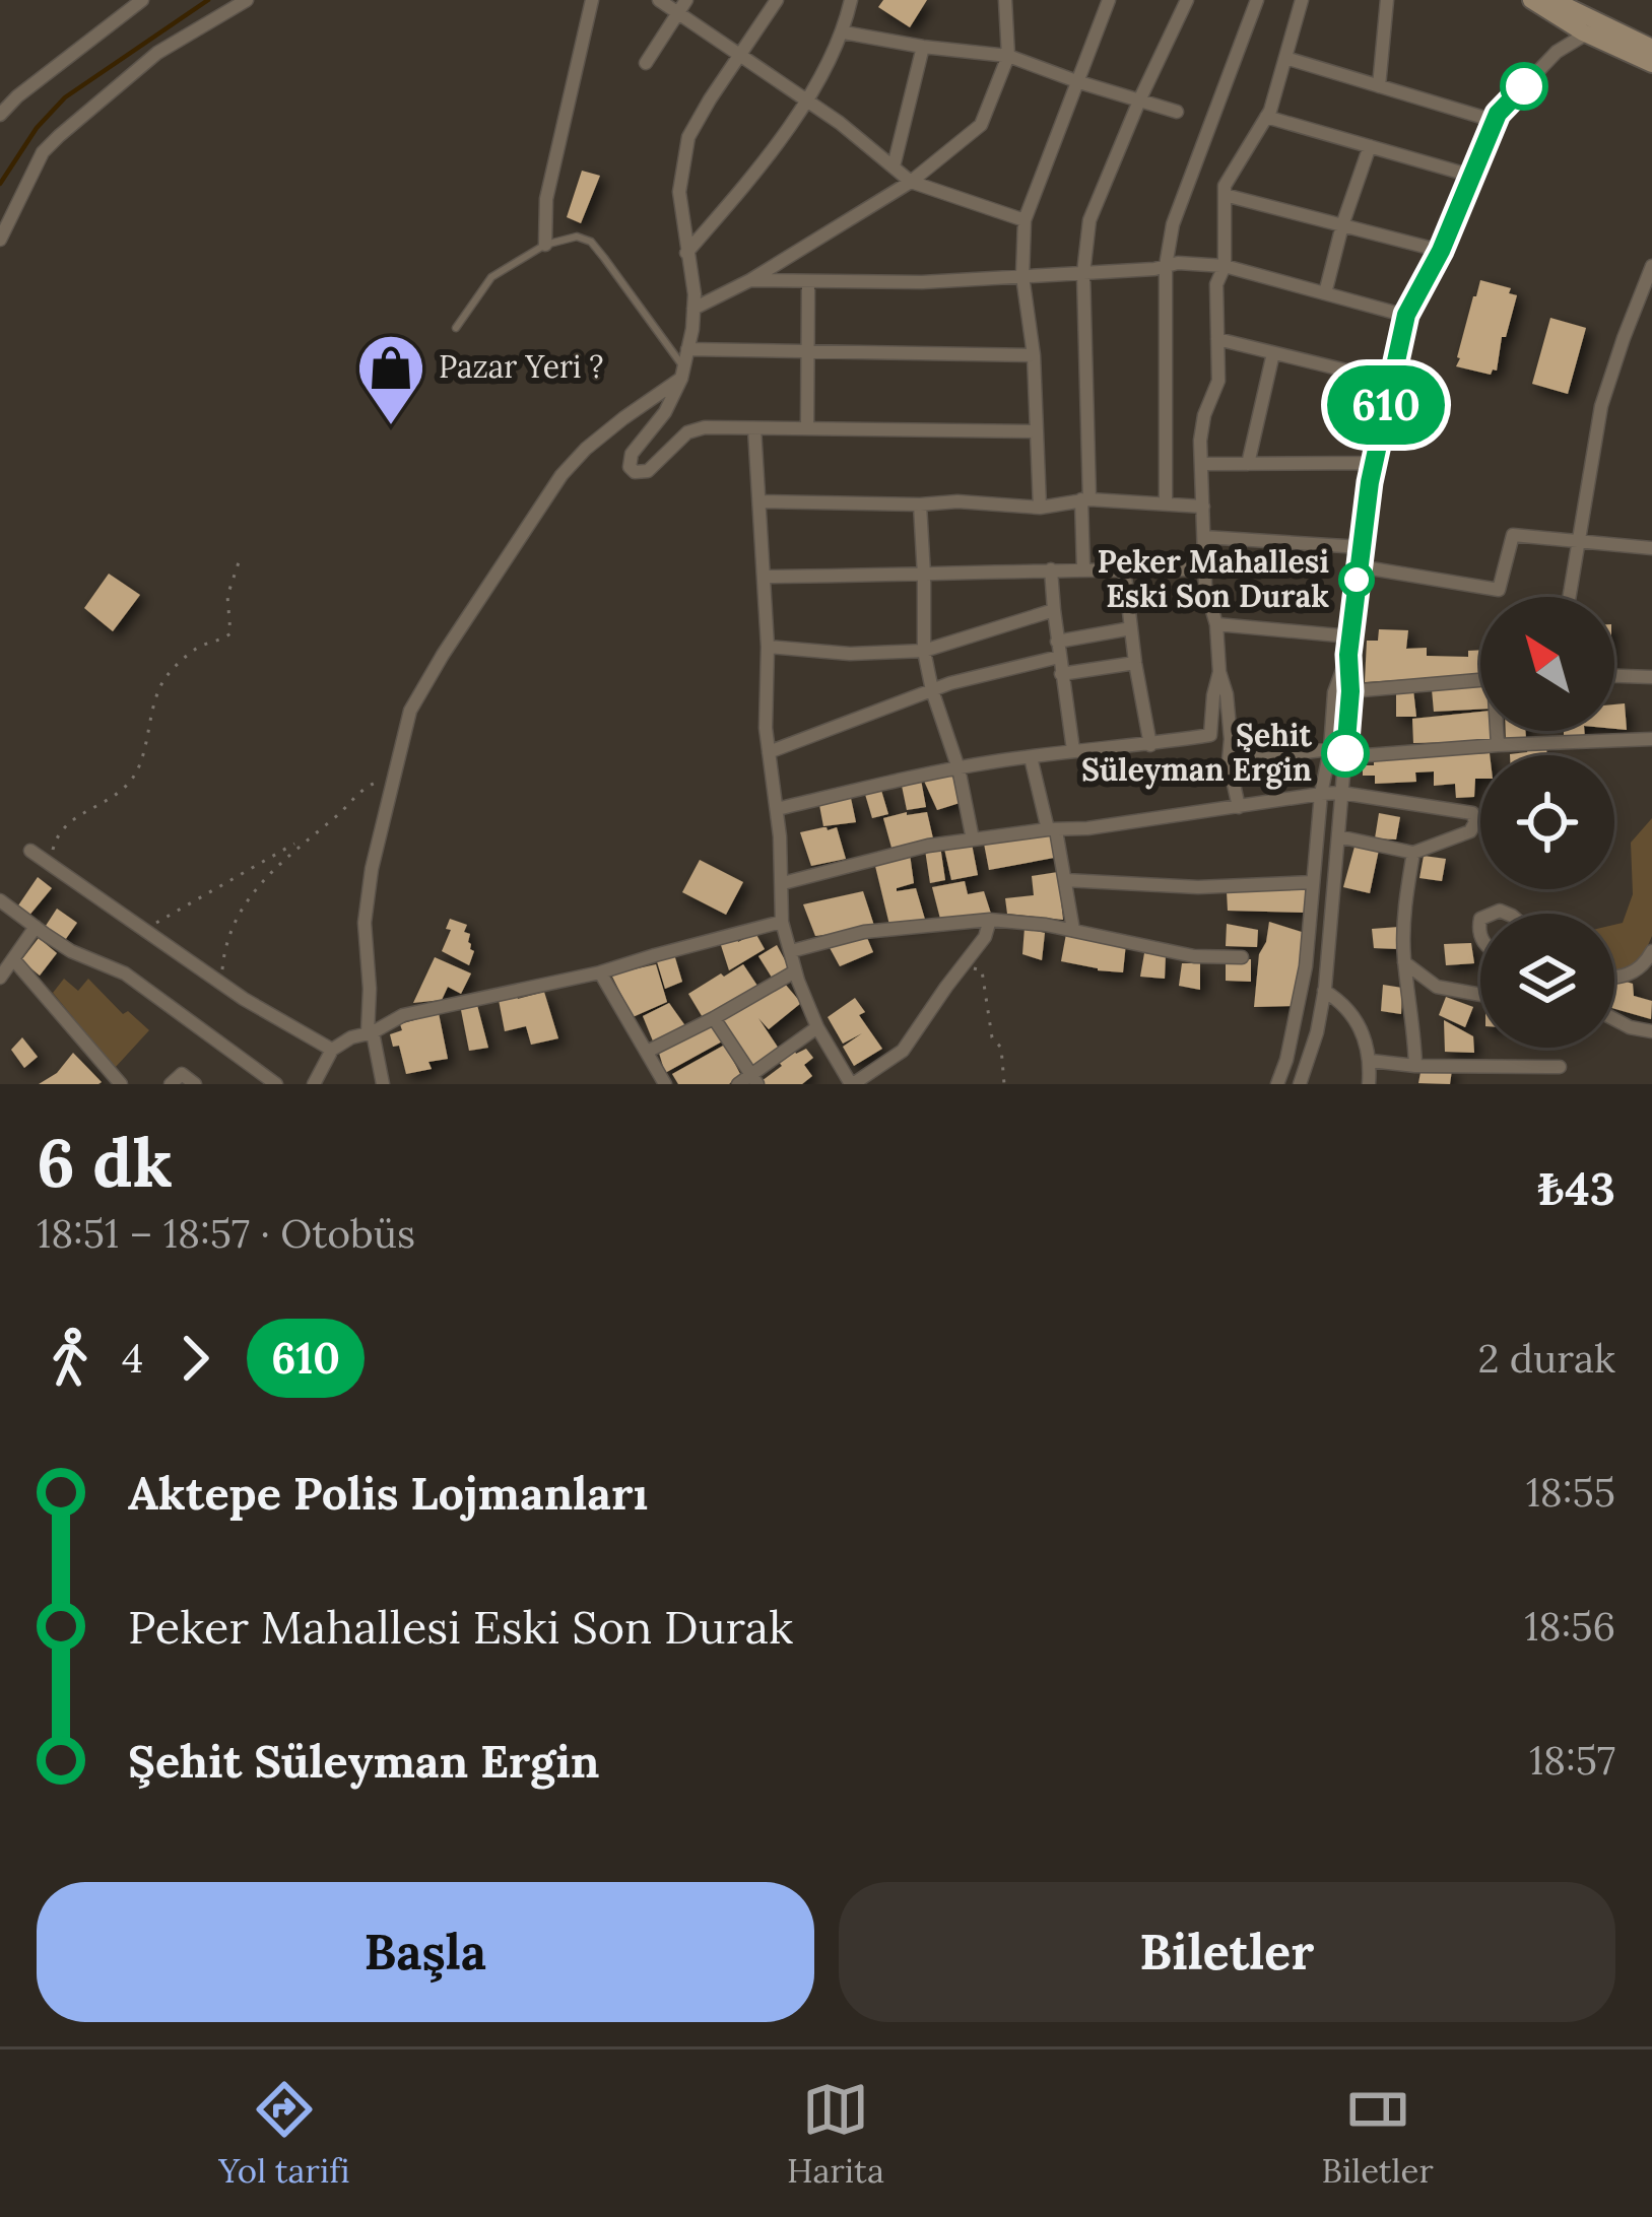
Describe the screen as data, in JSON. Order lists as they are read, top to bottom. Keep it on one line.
{"places":{"shop":["Pazar Yeri ?"],"other":["Peker Mahallesi Eski Son Durak","Şehit Süleyman Ergin"]},"lines":["bus line 610"],"north":"top left","page":{"on_map":"610","heading":["6 dk","18:51 – 18:57 · Otobüs","₺43"],"legs":["4","610","2 durak"],"list":[{"name":"Aktepe Polis Lojmanları","value":"18:55"},{"name":"Peker Mahallesi Eski Son Durak","value":"18:56"},{"name":"Şehit Süleyman Ergin","value":"18:57"}],"buttons":["Başla","Biletler"],"tabs":["Yol tarifi","Harita","Biletler"]}}
